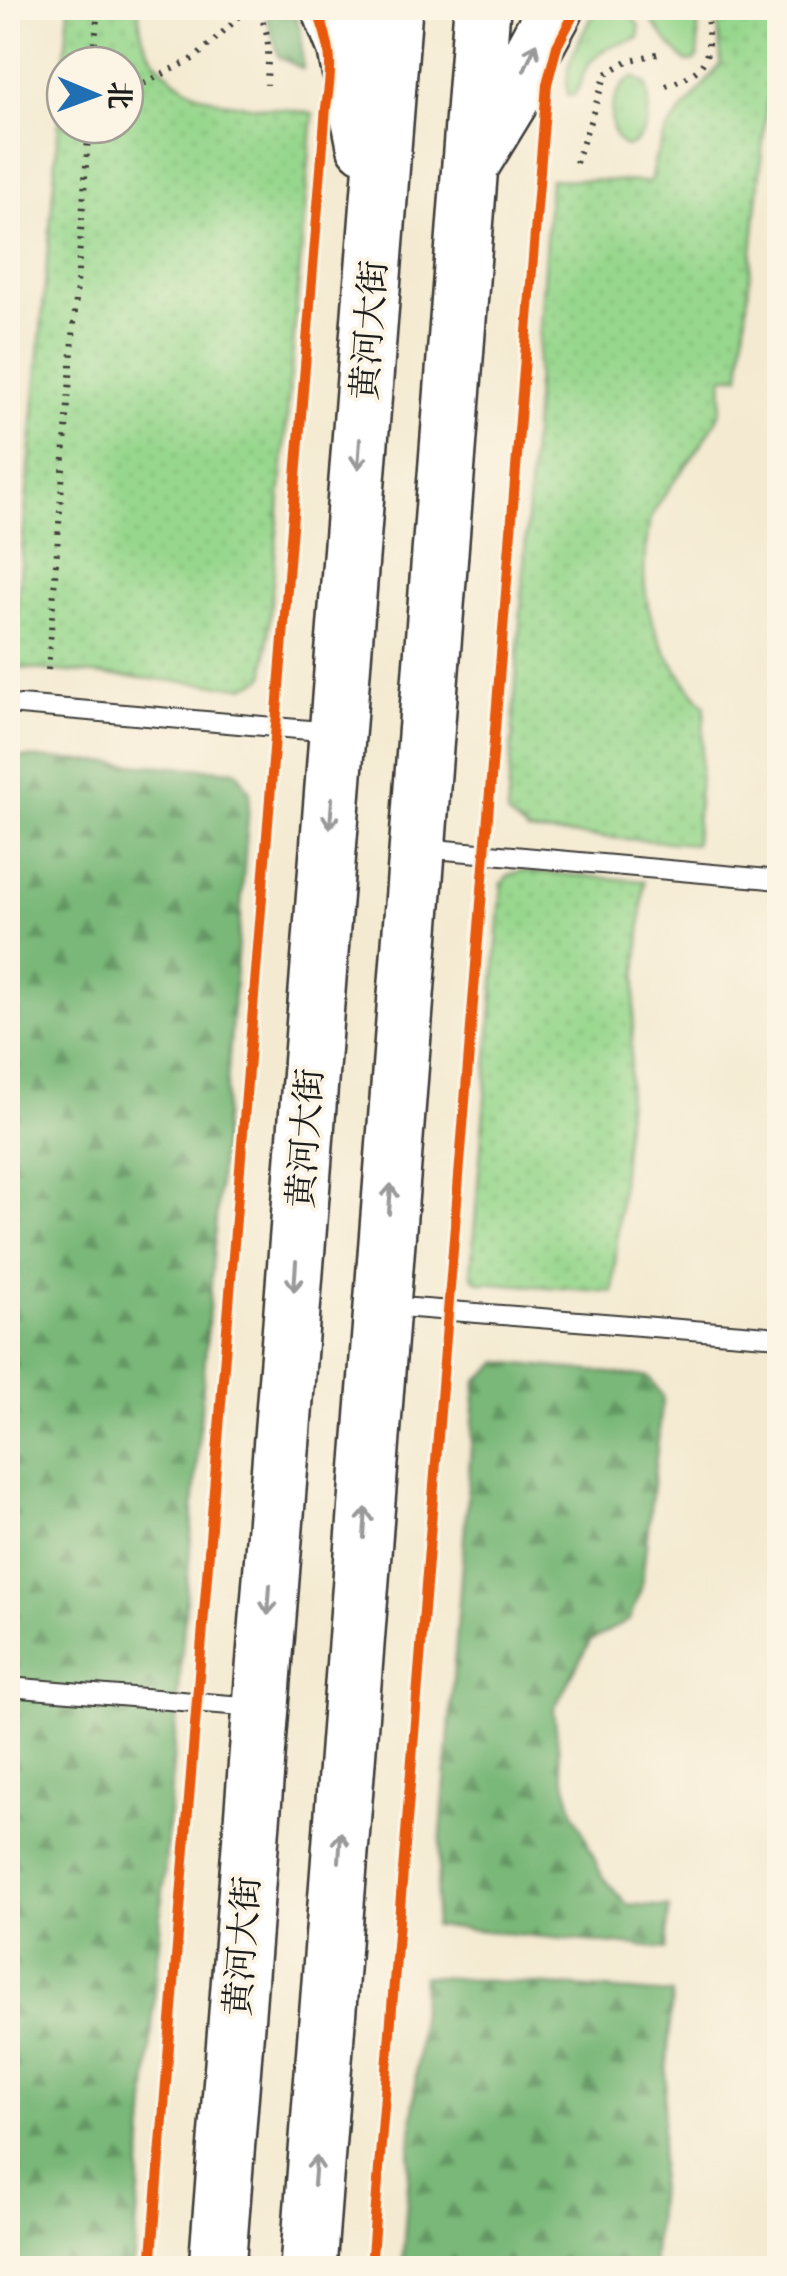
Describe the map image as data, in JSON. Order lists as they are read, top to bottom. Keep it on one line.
{"streets":{"main road":["黄河大街"]},"north":"right"}
